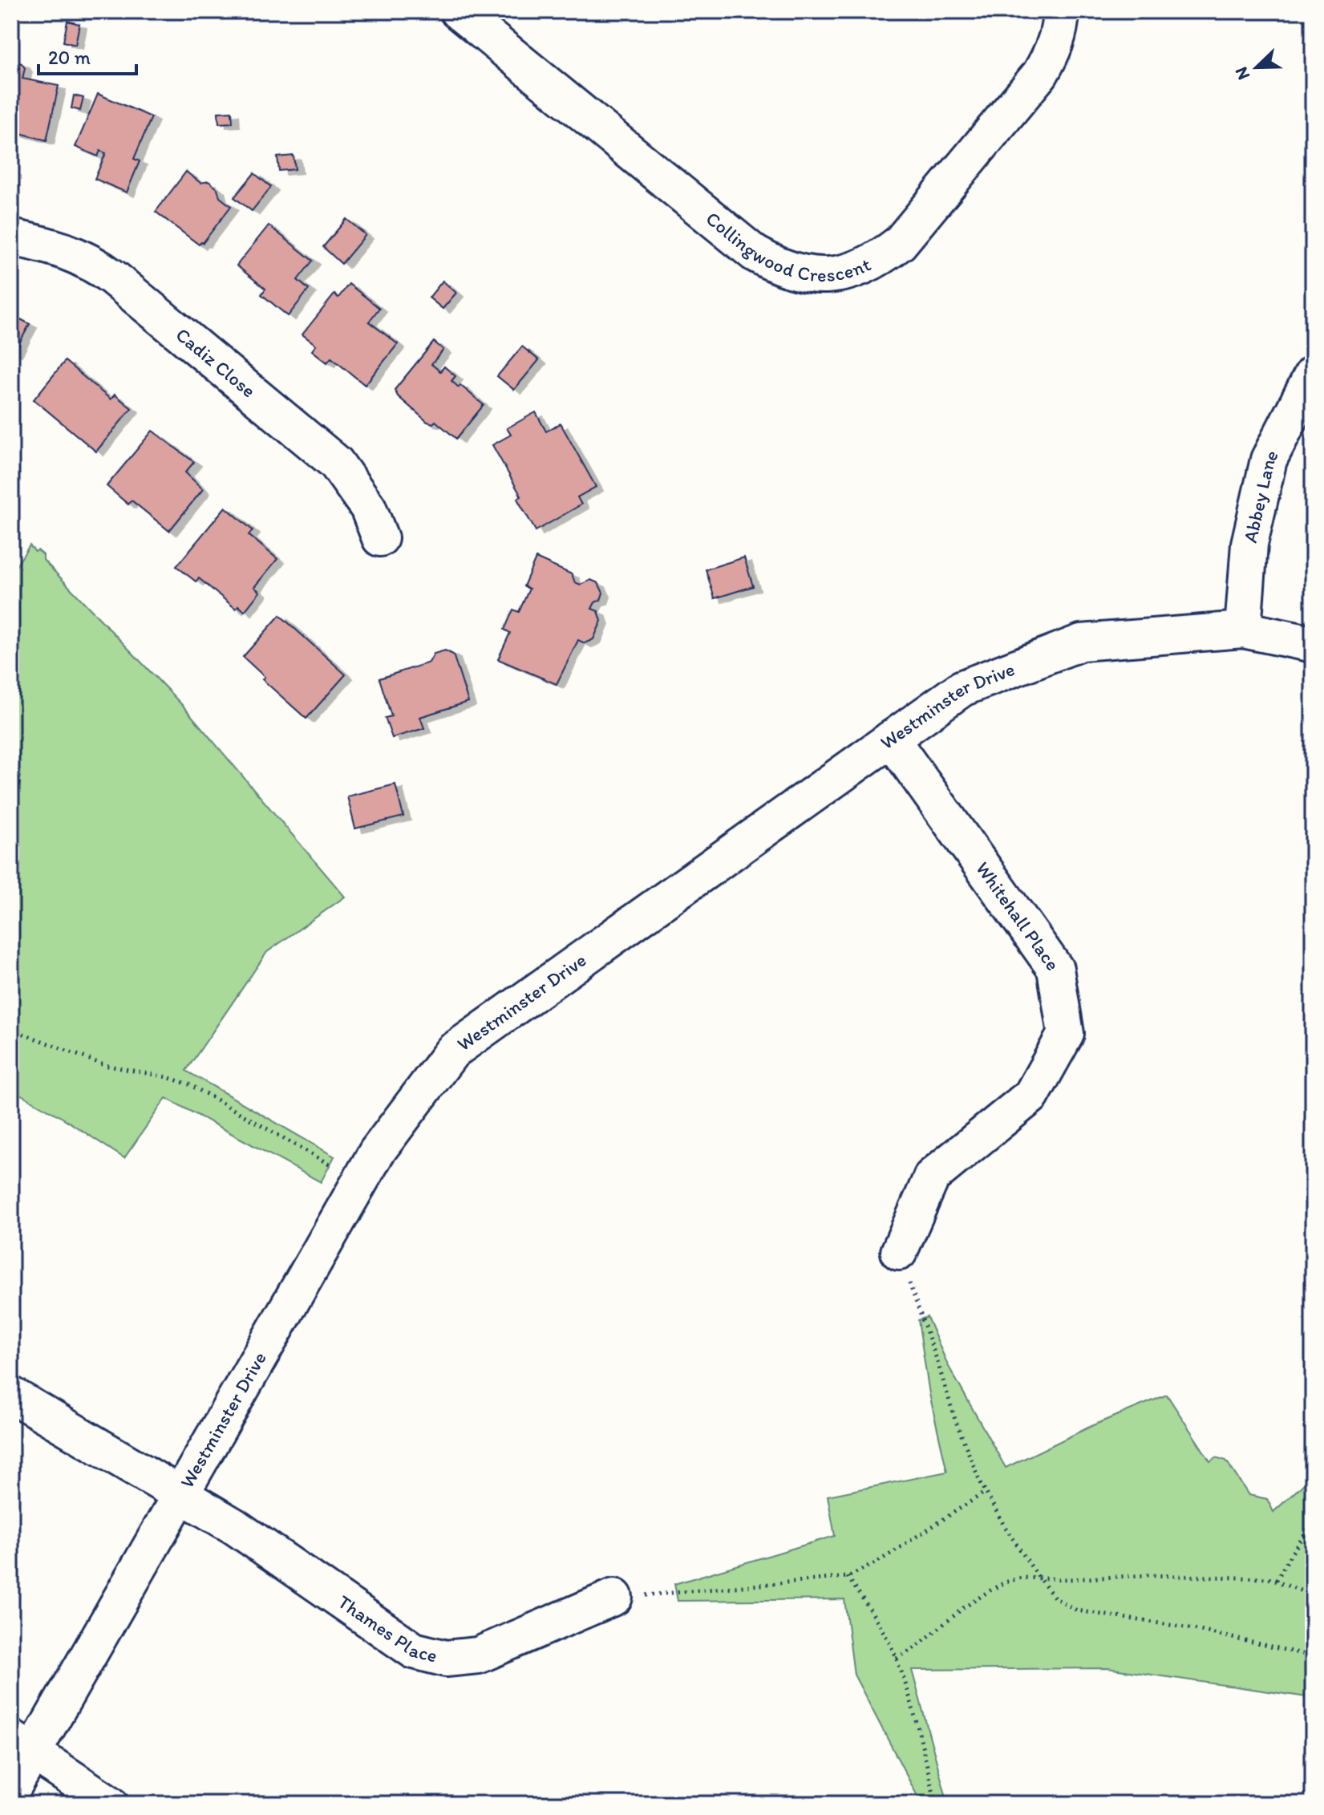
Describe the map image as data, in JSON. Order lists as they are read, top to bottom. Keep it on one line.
{"streets":{"street":["Collingwood Crescent","Cadiz Close","Abbey Lane","Westminster Drive","Whitehall Place","Thames Place"]},"crossings":[["Abbey Lane","Westminster Drive"],["Westminster Drive","Whitehall Place"],["Westminster Drive","Thames Place"]],"scale_bar":"20 m","north":"bottom left"}
